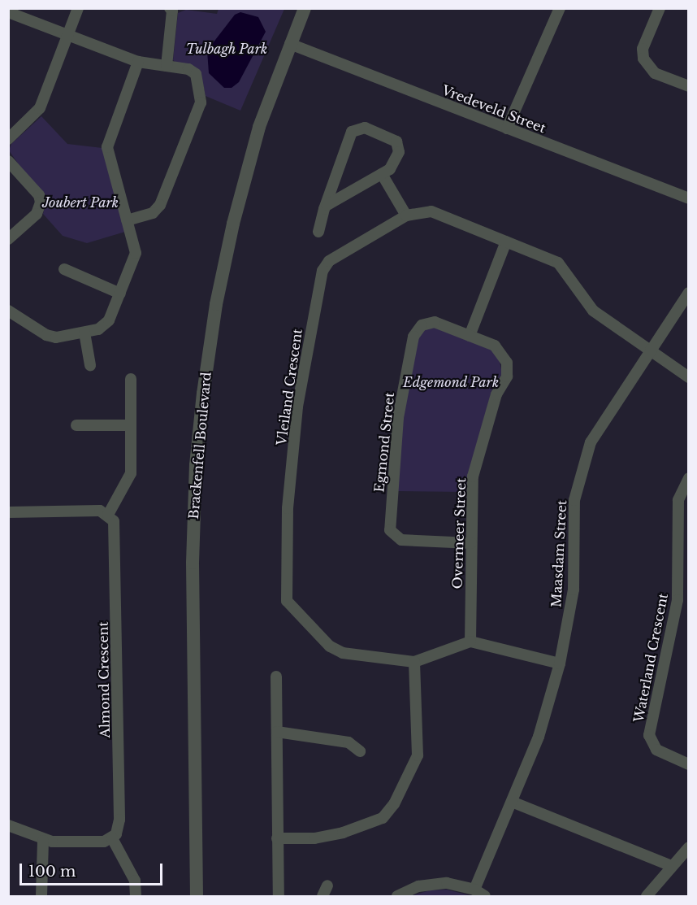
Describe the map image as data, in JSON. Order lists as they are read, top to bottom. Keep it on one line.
{"streets":{"street":["Vredeveld Street","Vleiland Crescent","Egmond Street","Brackenfell Boulevard","Overmeer Street","Maasdam Street","Waterland Crescent","Almond Crescent"]},"crossings":[["Vredeveld Street","Brackenfell Boulevard"],["Vleiland Crescent","Overmeer Street"],["Vleiland Crescent","Maasdam Street"],["Egmond Street","Overmeer Street"]],"parks":["Tulbagh Park","Joubert Park","Edgemond Park"],"scale_bar":"100 m"}
